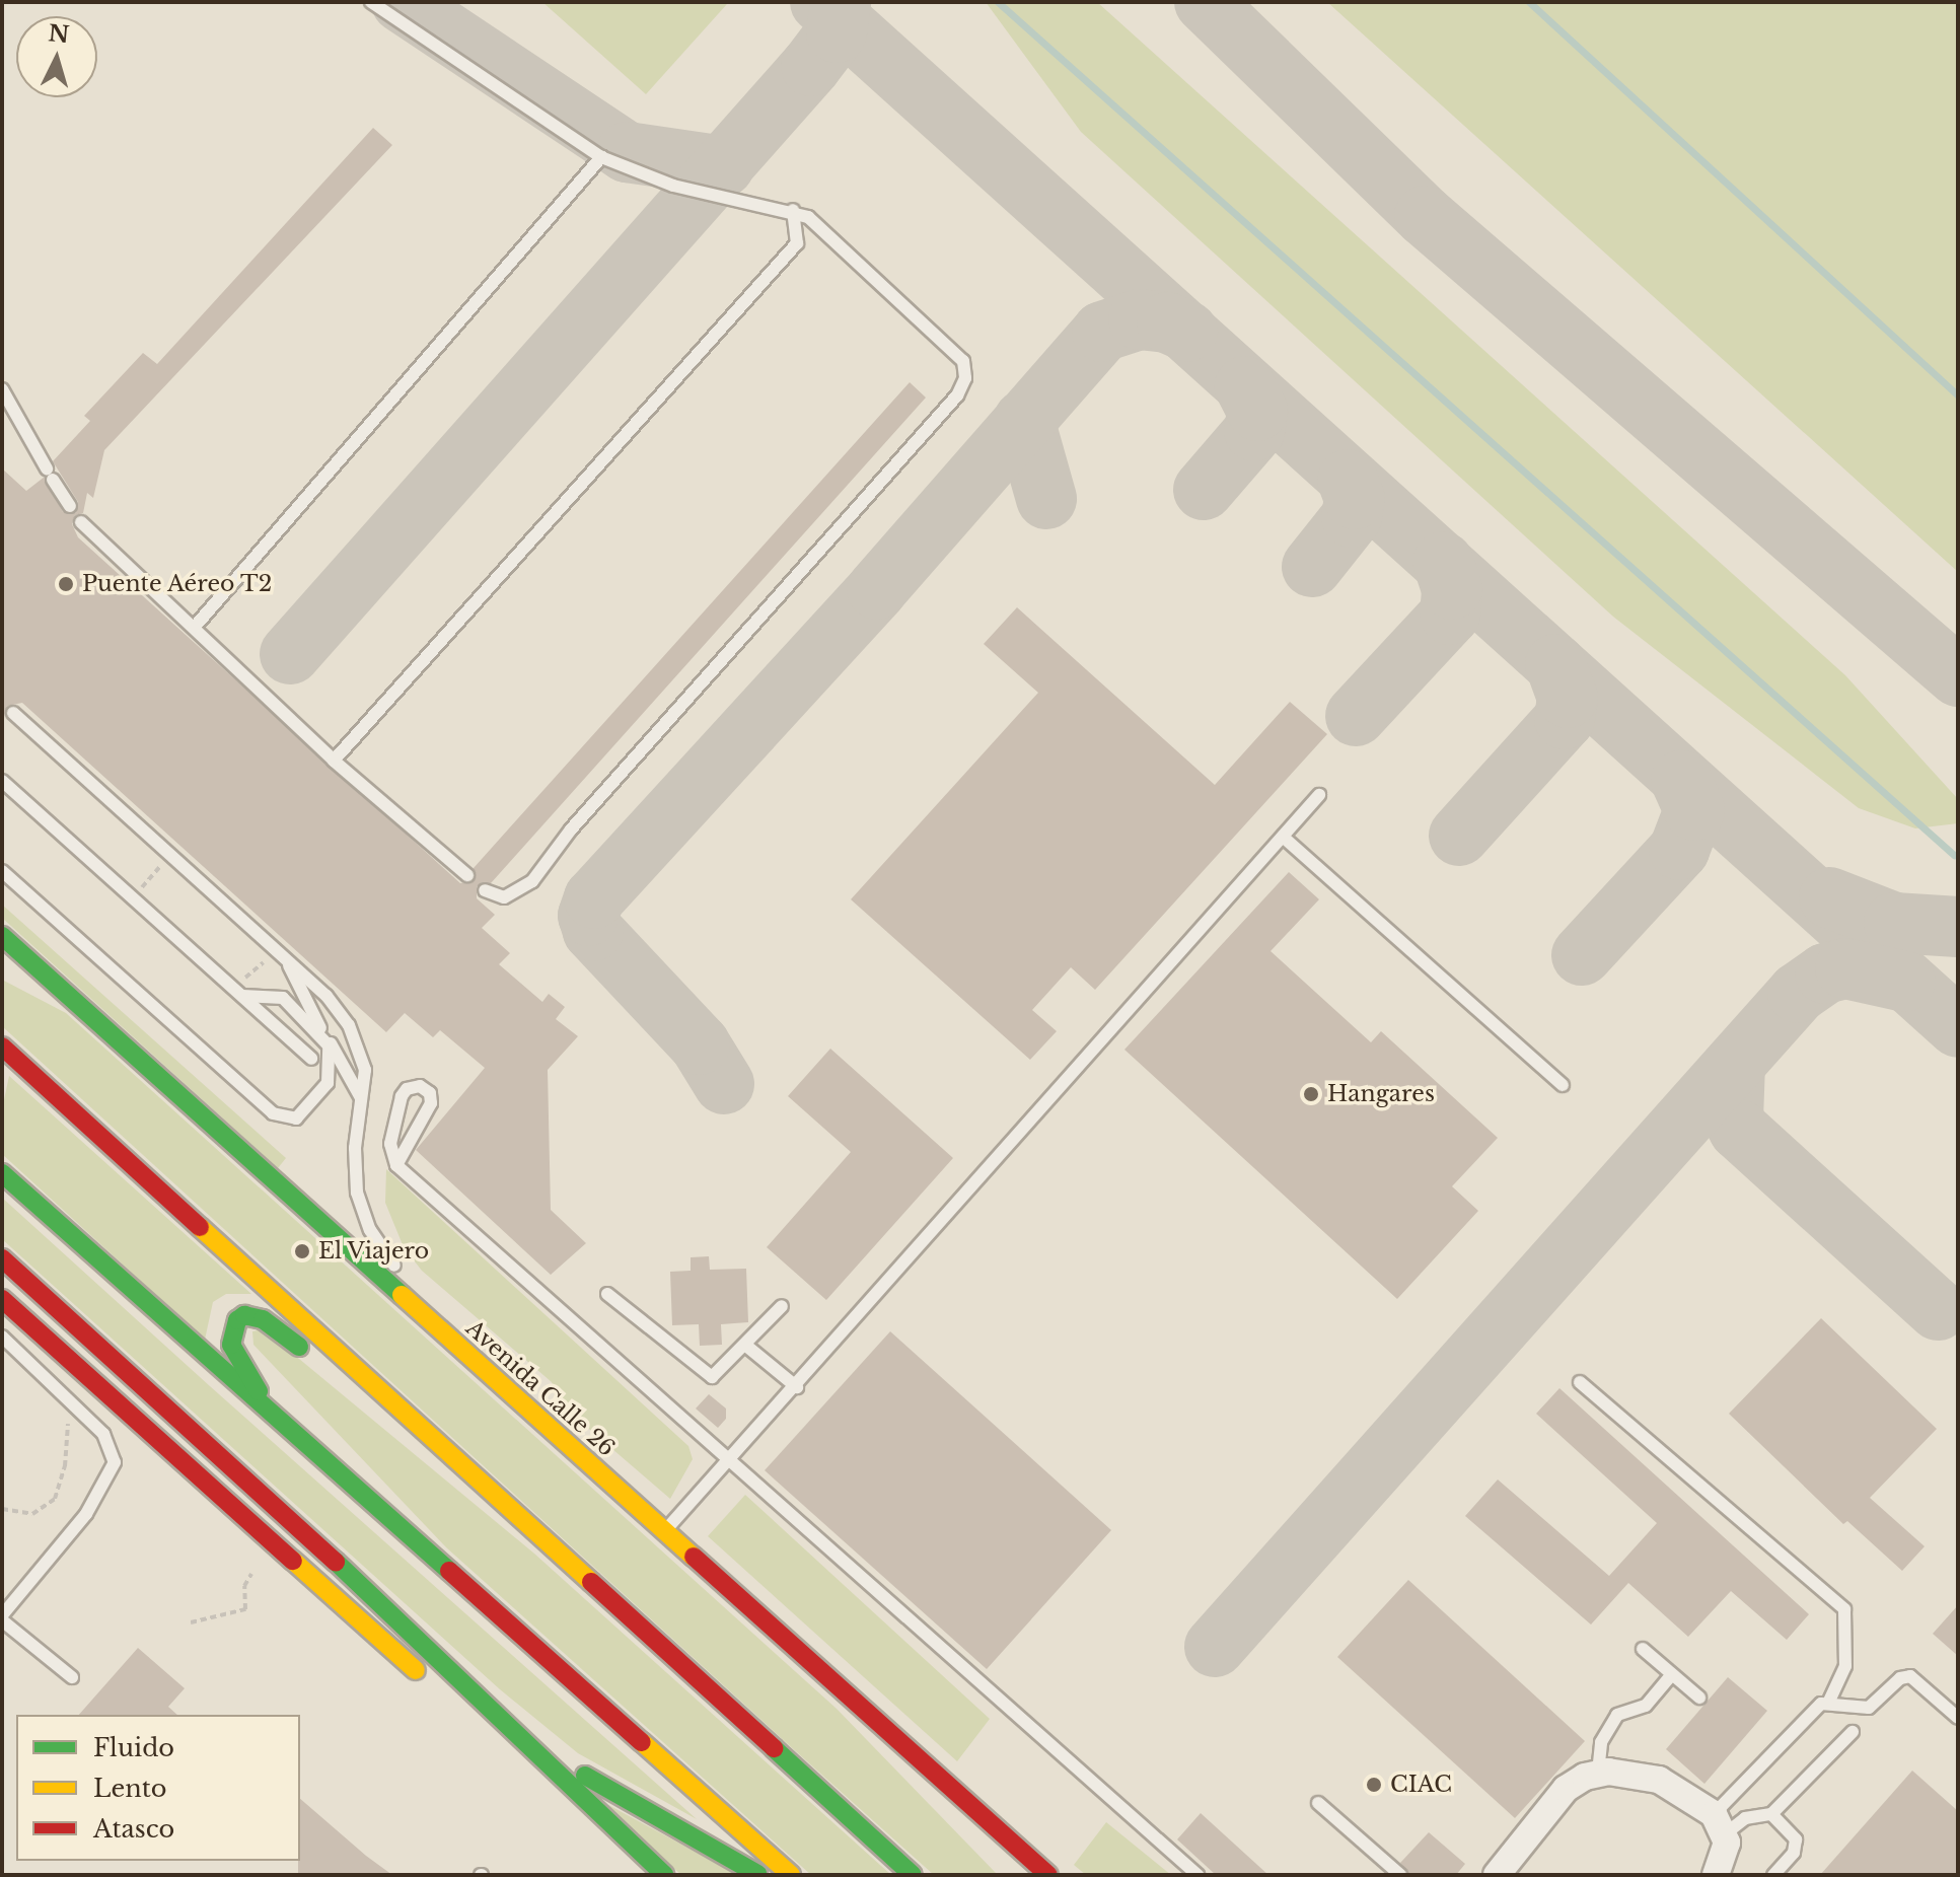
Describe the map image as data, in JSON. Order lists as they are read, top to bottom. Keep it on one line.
{"streets":{"main road":["Avenida Calle 26"]},"places":["Puente Aéreo T2","Hangares","El Viajero","CIAC"],"legend":["Fluido","Lento","Atasco"],"north":"top"}
